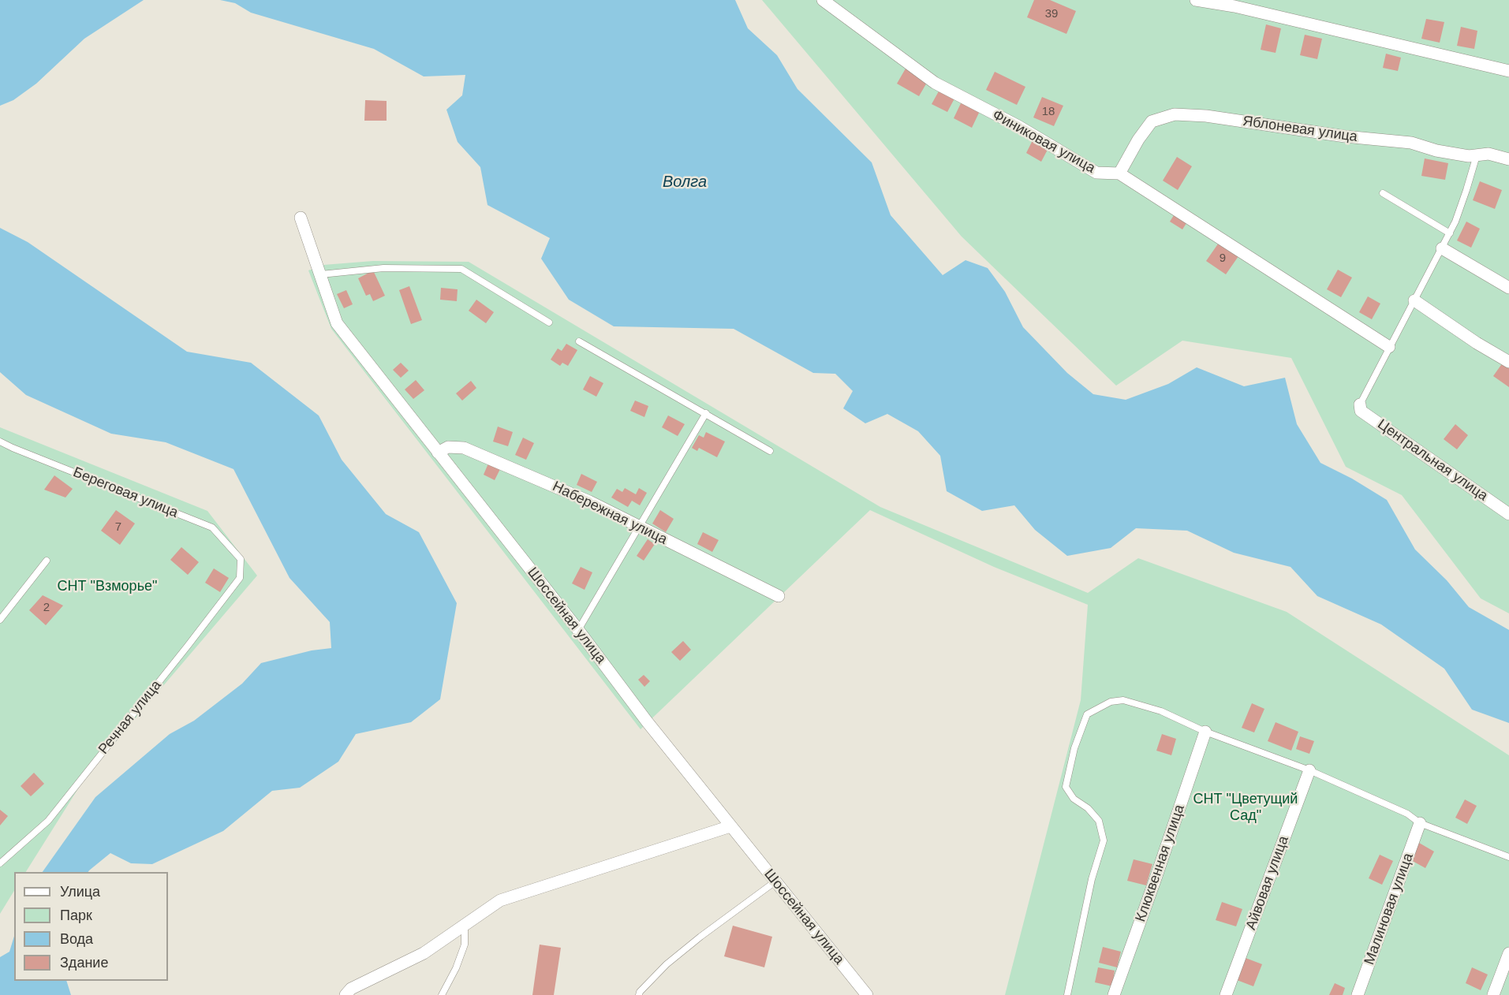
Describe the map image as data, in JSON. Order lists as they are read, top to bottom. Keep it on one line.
{"streets":{"street":["Яблоневая улица","Финиковая улица","Центральная улица","Набережная улица","Шоссейная улица","Клюквенная улица","Айвовая улица","Малиновая улица"],"lane":["Береговая улица","Речная улица"]},"crossings":[["Яблоневая улица","Финиковая улица"],["Береговая улица","Речная улица"],["Набережная улица","Шоссейная улица"]],"water":["Волга"],"parks":["СНТ \"Взморье\"","СНТ \"Цветущий Сад\""],"house_numbers":["39","18","9","7","2"],"legend":["Улица","Парк","Вода","Здание"]}
